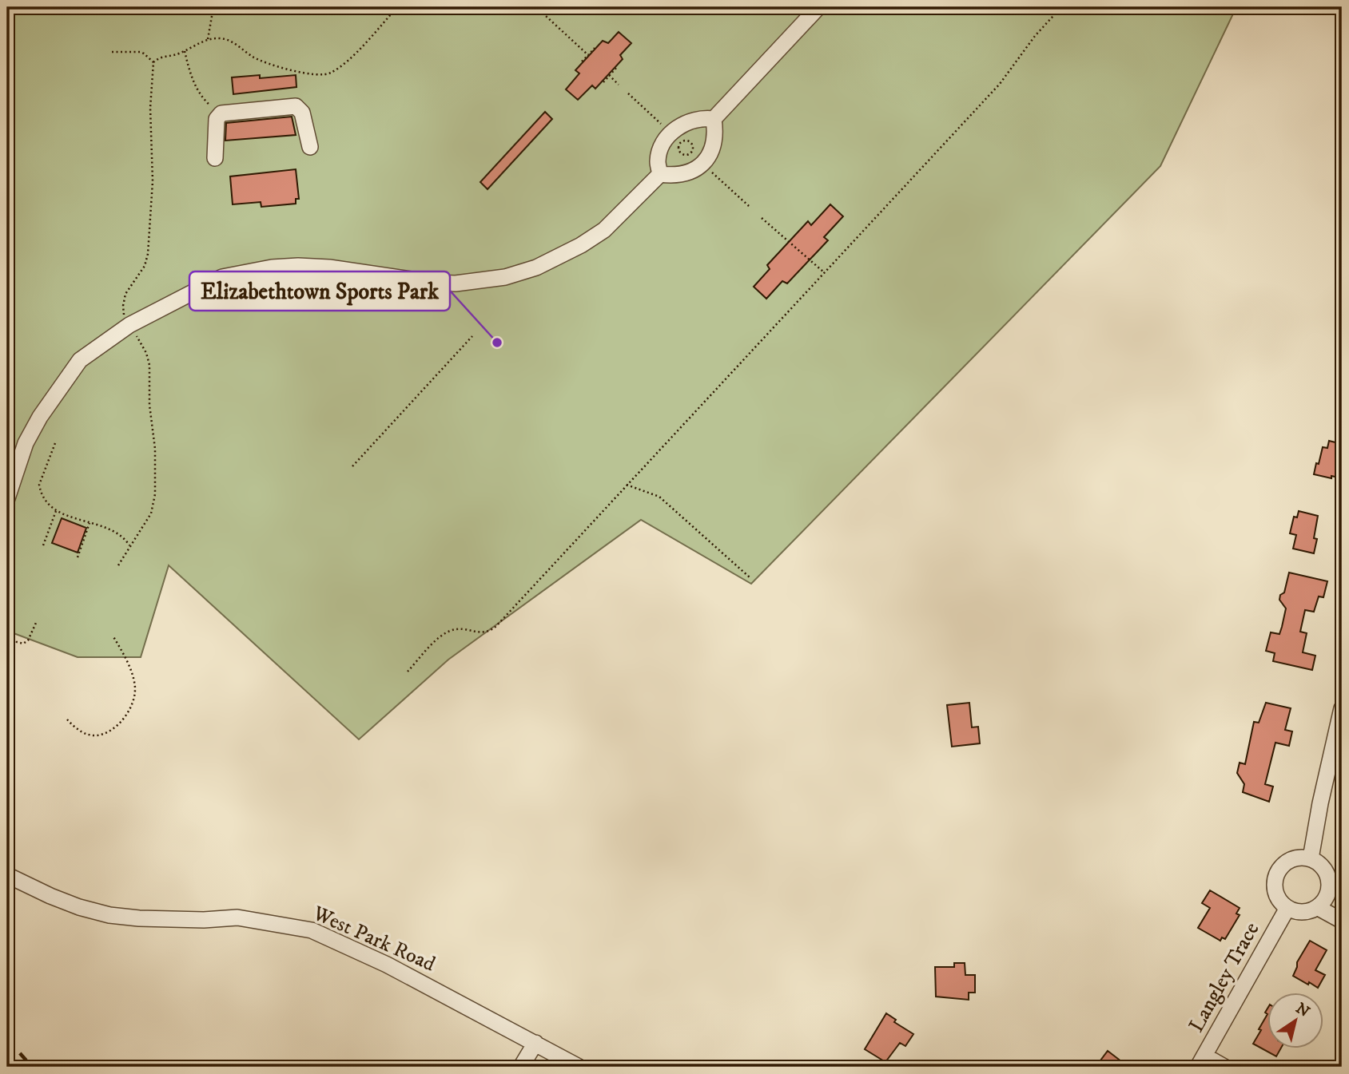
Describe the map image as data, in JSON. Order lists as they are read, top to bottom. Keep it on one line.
{"streets":{"street":["West Park Road","Langley Trace"]},"places":["Elizabethtown Sports Park"],"north":"top right"}
